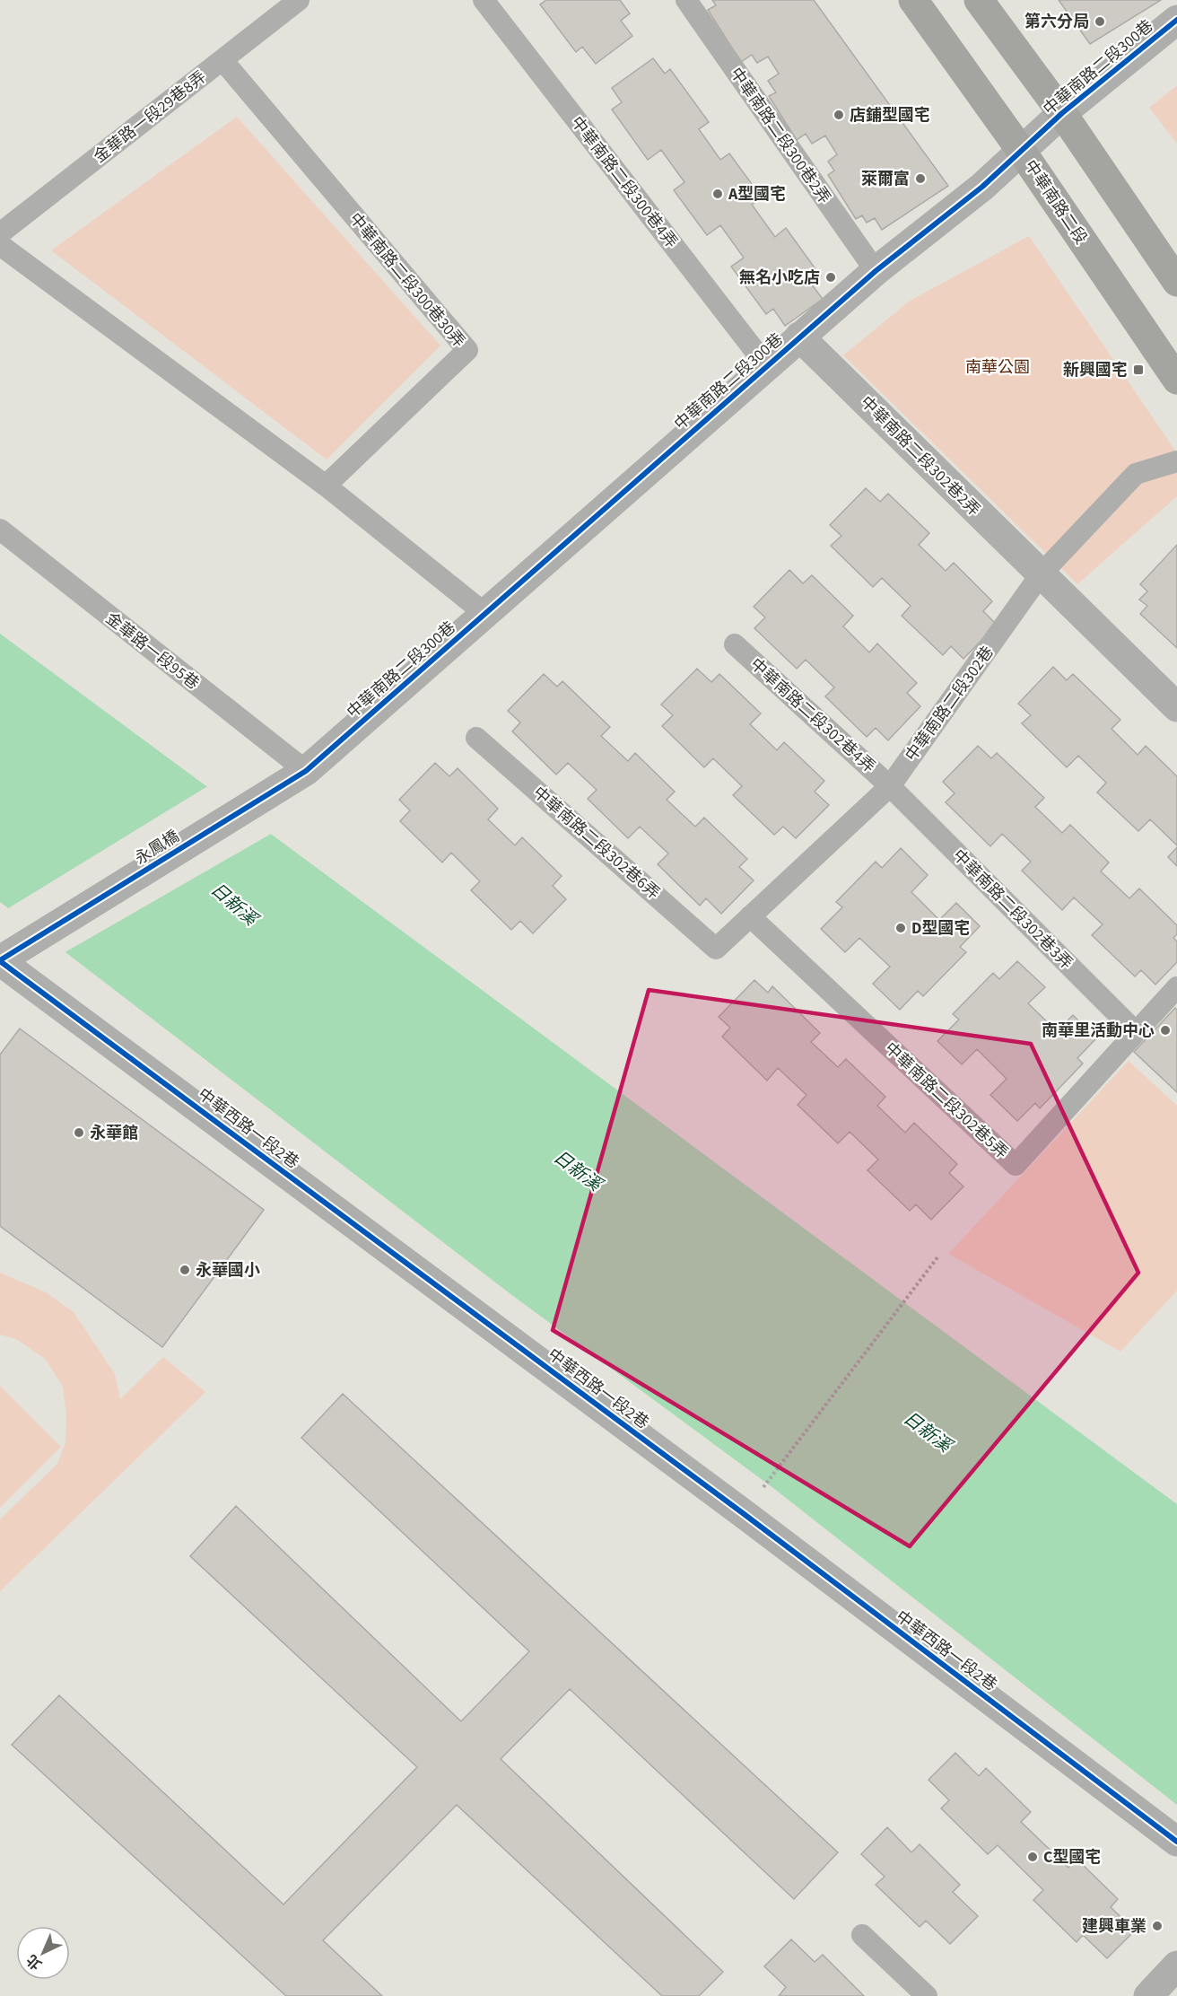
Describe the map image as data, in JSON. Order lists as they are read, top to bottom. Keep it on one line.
{"streets":{"street":["中華南路二段300巷","中華南路二段","中華南路二段302巷2弄","永鳳橋","中華西路一段2巷"],"lane":["金華路一段29巷8弄","中華南路二段300巷2弄","中華南路二段300巷4弄","中華南路二段300巷30弄","金華路一段95巷","中華南路二段302巷","中華南路二段302巷4弄","中華南路二段302巷6弄","中華南路二段302巷3弄","中華南路二段302巷5弄"]},"crossings":[["中華南路二段300巷","中華南路二段300巷2弄"],["中華南路二段300巷","中華南路二段300巷4弄"],["中華南路二段300巷","中華南路二段"],["中華南路二段300巷","中華南路二段302巷2弄"],["中華南路二段300巷","金華路一段95巷"],["中華南路二段300巷","永鳳橋"],["金華路一段29巷8弄","中華南路二段300巷30弄"],["中華南路二段302巷2弄","中華南路二段302巷"],["金華路一段95巷","永鳳橋"],["中華南路二段302巷","中華南路二段302巷4弄"],["中華南路二段302巷","中華南路二段302巷6弄"],["中華南路二段302巷","中華南路二段302巷3弄"],["中華南路二段302巷","中華南路二段302巷5弄"],["中華南路二段302巷4弄","中華南路二段302巷3弄"],["永鳳橋","中華西路一段2巷"],["中華南路二段302巷3弄","中華南路二段302巷5弄"]],"water":["日新溪"],"parks":["南華公園"],"places":{"other":["第六分局","店鋪型國宅","萊爾富","A型國宅","無名小吃店","D型國宅","南華里活動中心","永華館","永華國小","C型國宅","建興車業"],"transit":["新興國宅"]},"north":"bottom left"}
